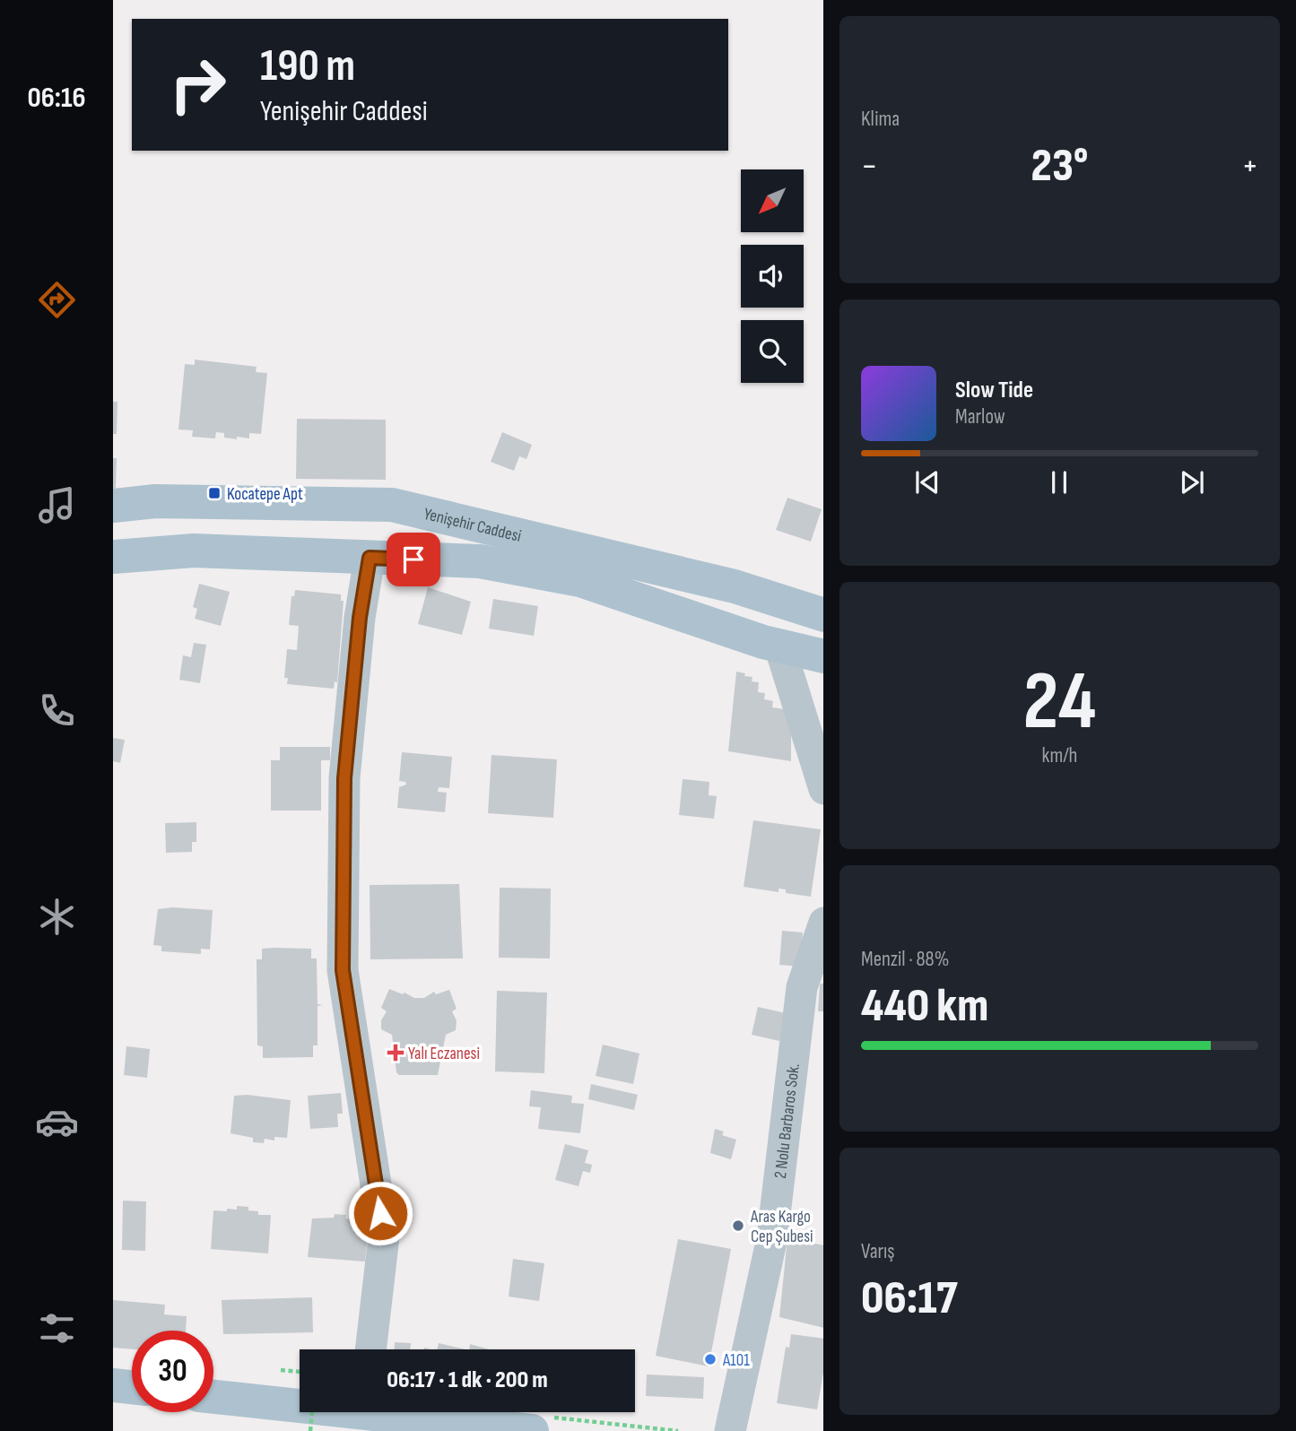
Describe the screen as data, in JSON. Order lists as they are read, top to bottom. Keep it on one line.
{"streets":{"main road":["Yenişehir Caddesi"],"street":["2 Nolu Barbaros Sok."]},"places":{"transit":["Kocatepe Apt"],"health":["Yalı Eczanesi"],"other":["Aras Kargo Cep Şubesi","A101"]},"north":"bottom left","page":{"tabs":"06:16","tile":["Klima",["24","km/h"],["Menzil · 88%","440 km"],["Varış","06:17"]],"turn":["190 m","Yenişehir Caddesi"],"heat":["−","23°","+"],"song":["Slow Tide","Marlow"],"limit":"30","trip":"06:17 · 1 dk · 200 m"}}
